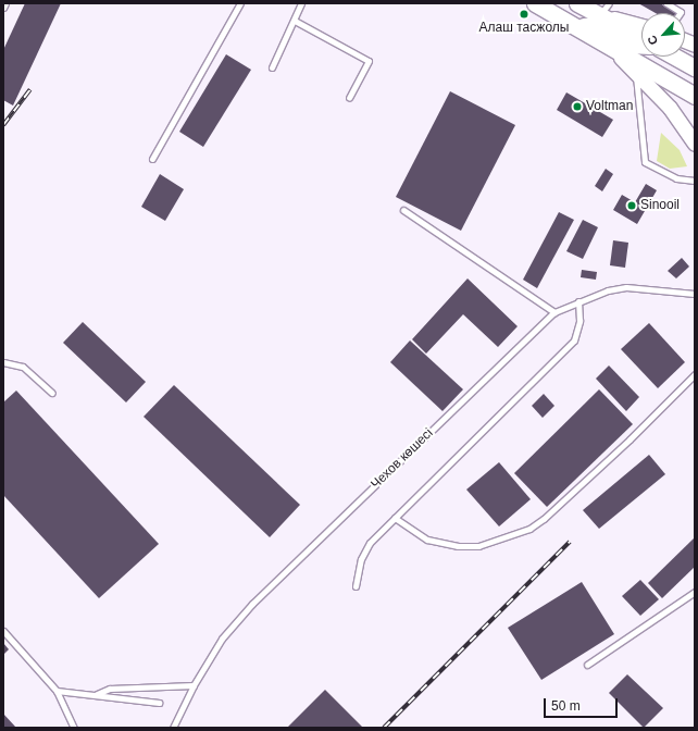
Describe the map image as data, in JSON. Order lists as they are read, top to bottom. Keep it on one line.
{"streets":{"lane":["Чехов көшесі"]},"places":["Алаш тасжолы","Voltman","Sinooil"],"scale_bar":"50 m","north":"bottom left"}
